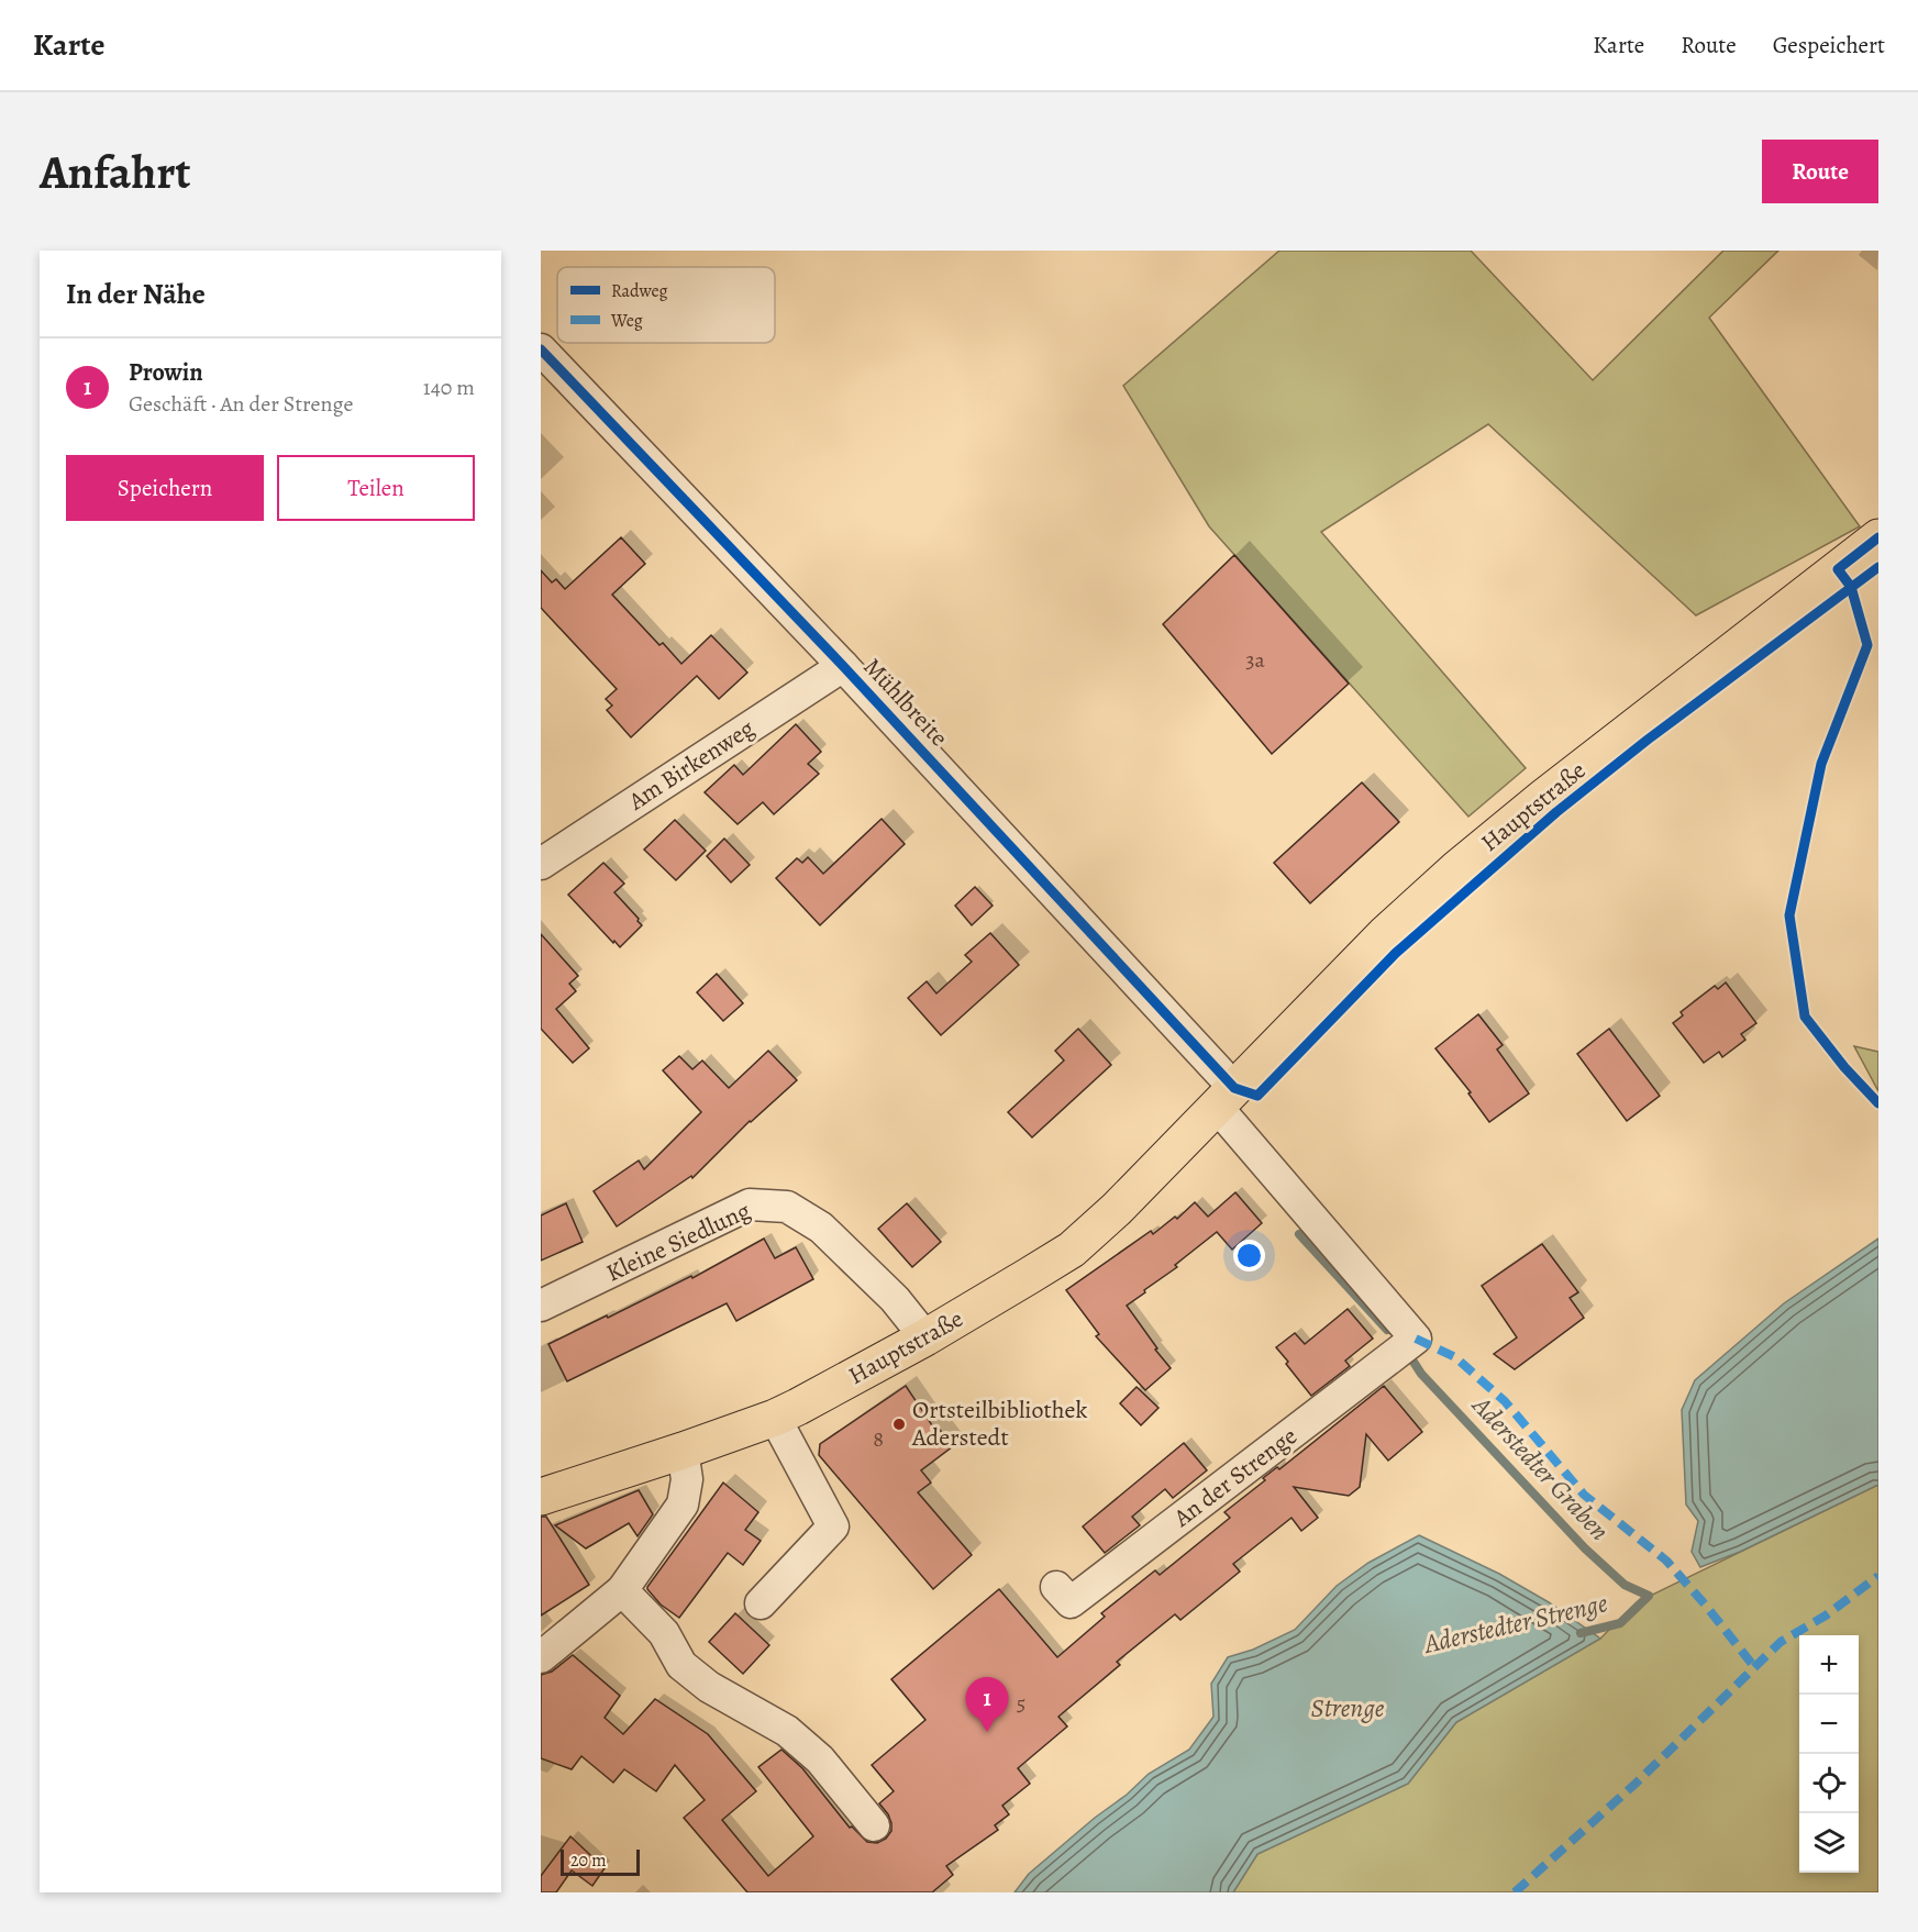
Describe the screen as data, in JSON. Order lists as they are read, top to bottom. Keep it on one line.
{"streets":{"main road":["Hauptstraße"],"street":["Mühlbreite","Am Birkenweg","Kleine Siedlung","An der Strenge"]},"crossings":[["Mühlbreite","Am Birkenweg"],["Mühlbreite","Hauptstraße"],["Mühlbreite","An der Strenge"],["Hauptstraße","Kleine Siedlung"],["Hauptstraße","An der Strenge"]],"water":["Aderstedter Graben","Aderstedter Strenge","Strenge"],"places":["Ortsteilbibliothek Aderstedt"],"house_numbers":["3a","8","5"],"legend":["Radweg","Weg"],"scale_bar":"20 m","page":{"header":"Karte","nav":["Karte","Route","Gespeichert"],"buttons":["Route",["Speichern","Teilen"]],"title":"Anfahrt","heading":"In der Nähe","list":[{"mark":"1","name":"Prowin","note":"Geschäft · An der Strenge","value":"140 m"}],"map_buttons":["+","−"],"pins":"1","scale":"20 m"}}
